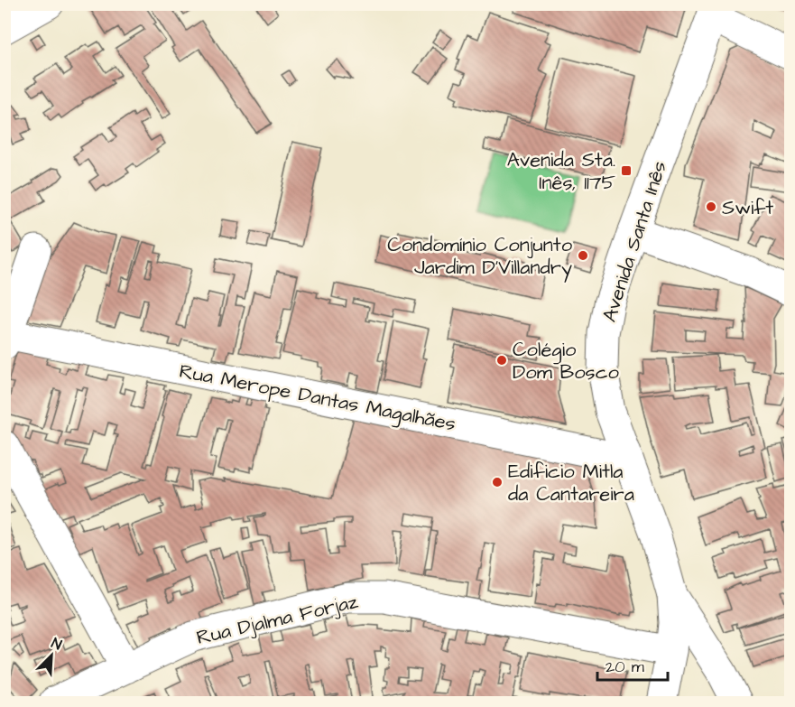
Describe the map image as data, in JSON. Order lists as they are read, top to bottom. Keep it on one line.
{"streets":{"street":["Avenida Santa Inês","Rua Merope Dantas Magalhães","Rua Djalma Forjaz"]},"crossings":[["Avenida Santa Inês","Rua Merope Dantas Magalhães"],["Avenida Santa Inês","Rua Djalma Forjaz"]],"places":{"transit":["Avenida Sta. Inês, 1175"],"other":["Swift","Condomínio Conjunto Jardim D'Villandry","Colégio Dom Bosco","Edificio Mitla da Cantareira"]},"scale_bar":"20 m","north":"top right"}
